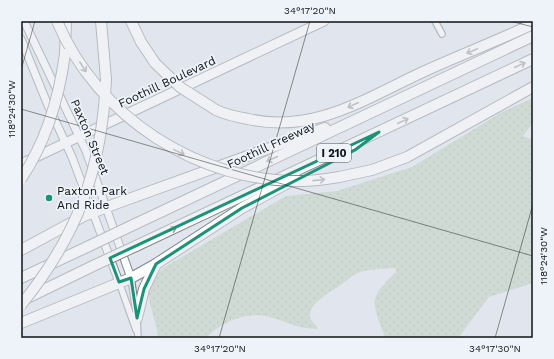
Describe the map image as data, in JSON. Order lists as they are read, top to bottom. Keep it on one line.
{"streets":{"highway":["Foothill Freeway","I 210"],"main road":["Foothill Boulevard"],"street":["Paxton Street"]},"crossings":[["Foothill Boulevard","Paxton Street"]],"places":["Paxton Park And Ride"],"coordinates":["34°17'20\"N","118°24'30\"W","34°17'30\"N"]}
